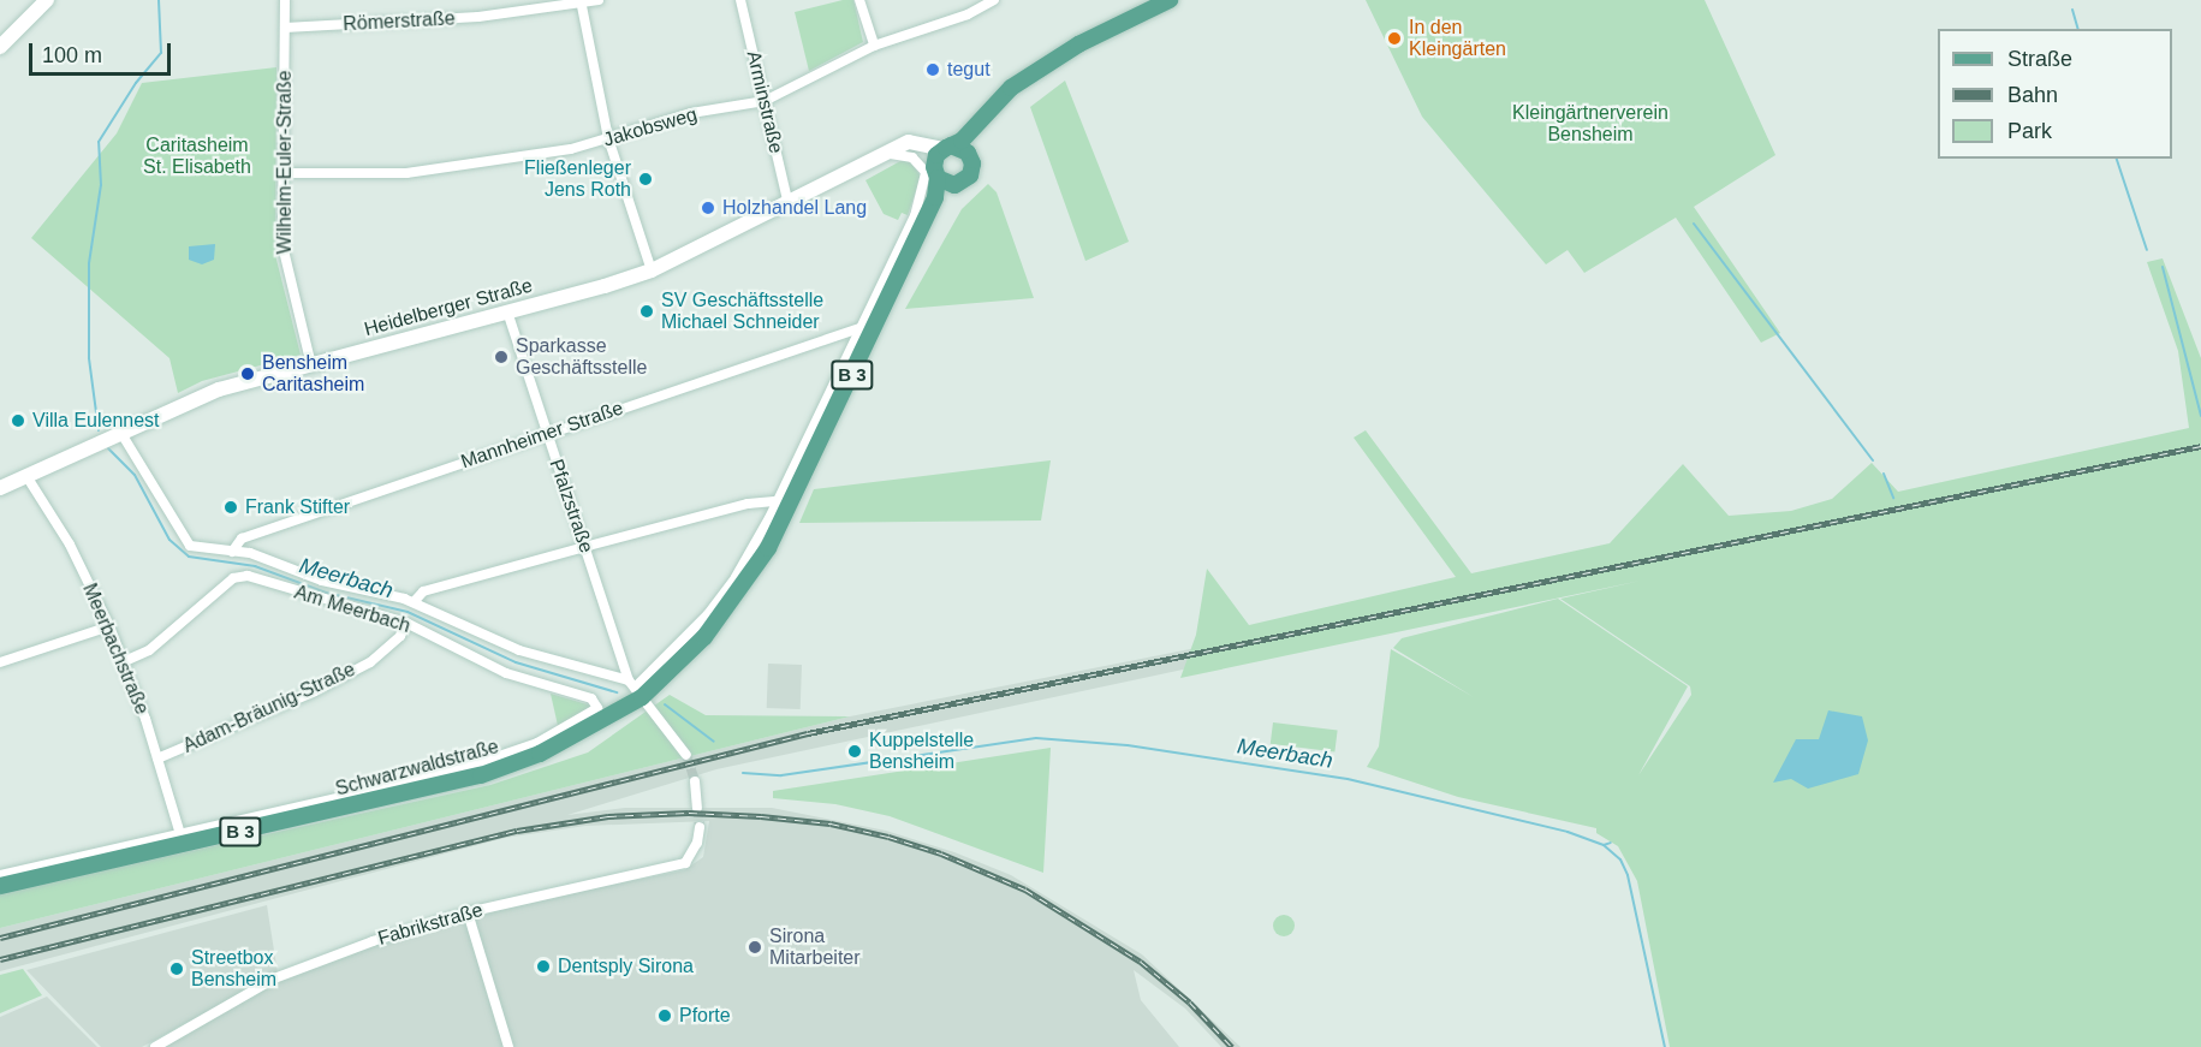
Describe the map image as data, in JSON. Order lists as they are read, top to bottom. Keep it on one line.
{"streets":{"main road":["Heidelberger Straße","B 3","Schwarzwaldstraße"],"street":["Römerstraße","Arminstraße","Jakobsweg","Wilhelm-Euler-Straße","Mannheimer Straße","Pfalzstraße","Am Meerbach","Meerbachstraße","Adam-Bräunig-Straße","Fabrikstraße"]},"crossings":[["Römerstraße","Wilhelm-Euler-Straße"],["Arminstraße","Jakobsweg"],["Arminstraße","Heidelberger Straße"],["Jakobsweg","Wilhelm-Euler-Straße"],["Wilhelm-Euler-Straße","Heidelberger Straße"],["Heidelberger Straße","B 3"],["Heidelberger Straße","Pfalzstraße"],["Heidelberger Straße","Meerbachstraße"],["Heidelberger Straße","Schwarzwaldstraße"],["B 3","Schwarzwaldstraße"],["Mannheimer Straße","Pfalzstraße"],["Mannheimer Straße","Schwarzwaldstraße"],["Pfalzstraße","Schwarzwaldstraße"],["Am Meerbach","Meerbachstraße"],["Am Meerbach","Adam-Bräunig-Straße"],["Am Meerbach","Schwarzwaldstraße"],["Meerbachstraße","Adam-Bräunig-Straße"],["Meerbachstraße","Schwarzwaldstraße"]],"water":["Meerbach"],"parks":["Kleingärtnerverein Bensheim","Caritasheim St. Elisabeth"],"places":["In den Kleingärten","tegut","Fließenleger Jens Roth","Holzhandel Lang","SV Geschäftsstelle Michael Schneider","Sparkasse Geschäftsstelle","Bensheim Caritasheim","Villa Eulennest","Frank Stifter","Kuppelstelle Bensheim","Sirona Mitarbeiter","Dentsply Sirona","Streetbox Bensheim","Pforte"],"legend":["Straße","Bahn","Park"],"scale_bar":"100 m"}
